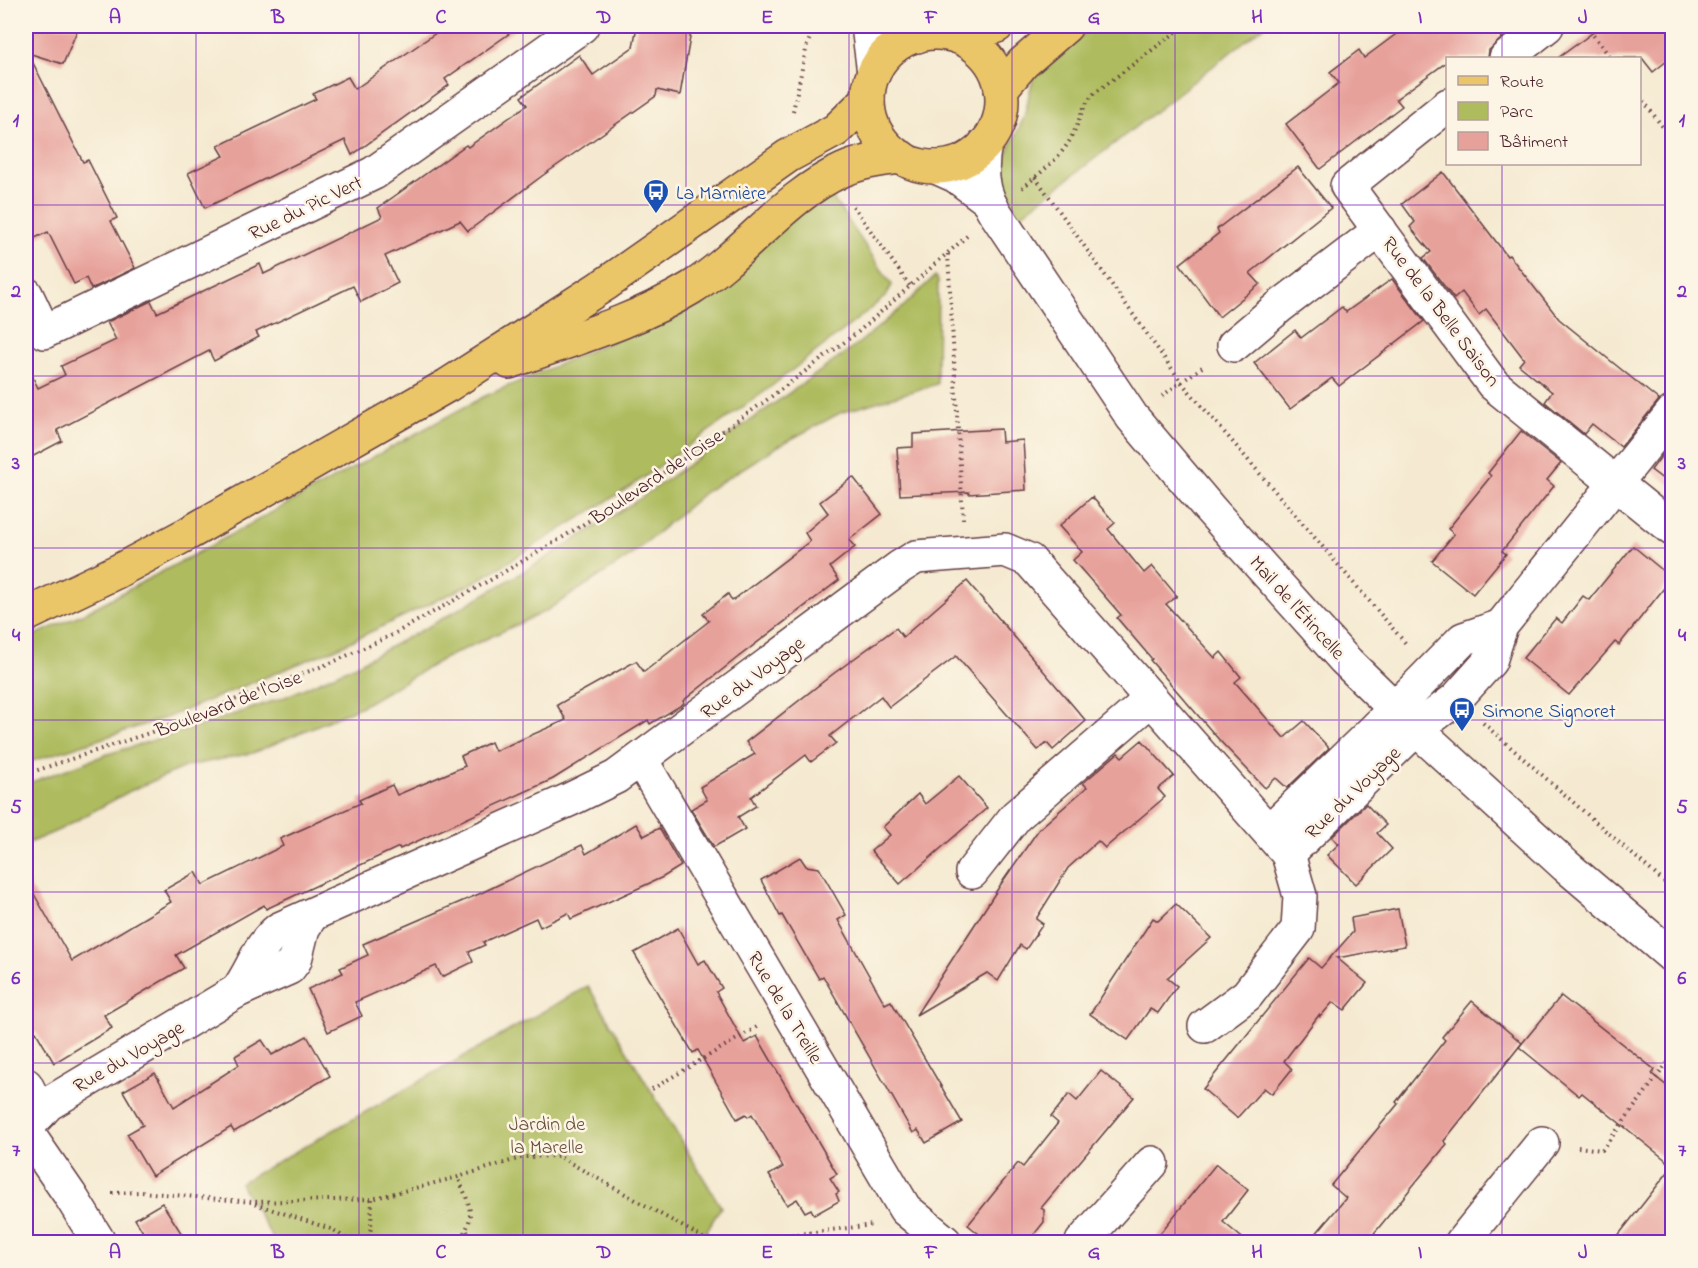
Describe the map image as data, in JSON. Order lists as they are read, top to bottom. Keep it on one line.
{"streets":{"street":["Rue du Pic Vert","Rue de la Belle Saison","Mail de l'Étincelle","Rue du Voyage","Rue de la Treille"],"path":["Boulevard de l'Oise"]},"crossings":[["Boulevard de l'Oise","Mail de l'Étincelle"],["Mail de l'Étincelle","Rue du Voyage"],["Rue du Voyage","Rue de la Treille"]],"parks":["Jardin de la Marelle"],"places":{"bus stop":["La Marnière","Simone Signoret"]},"legend":["Route","Parc","Bâtiment"],"grid":{"columns":["A","B","C","D","E","F","G","H","I","J"],"rows":["1","2","3","4","5","6","7"]}}
